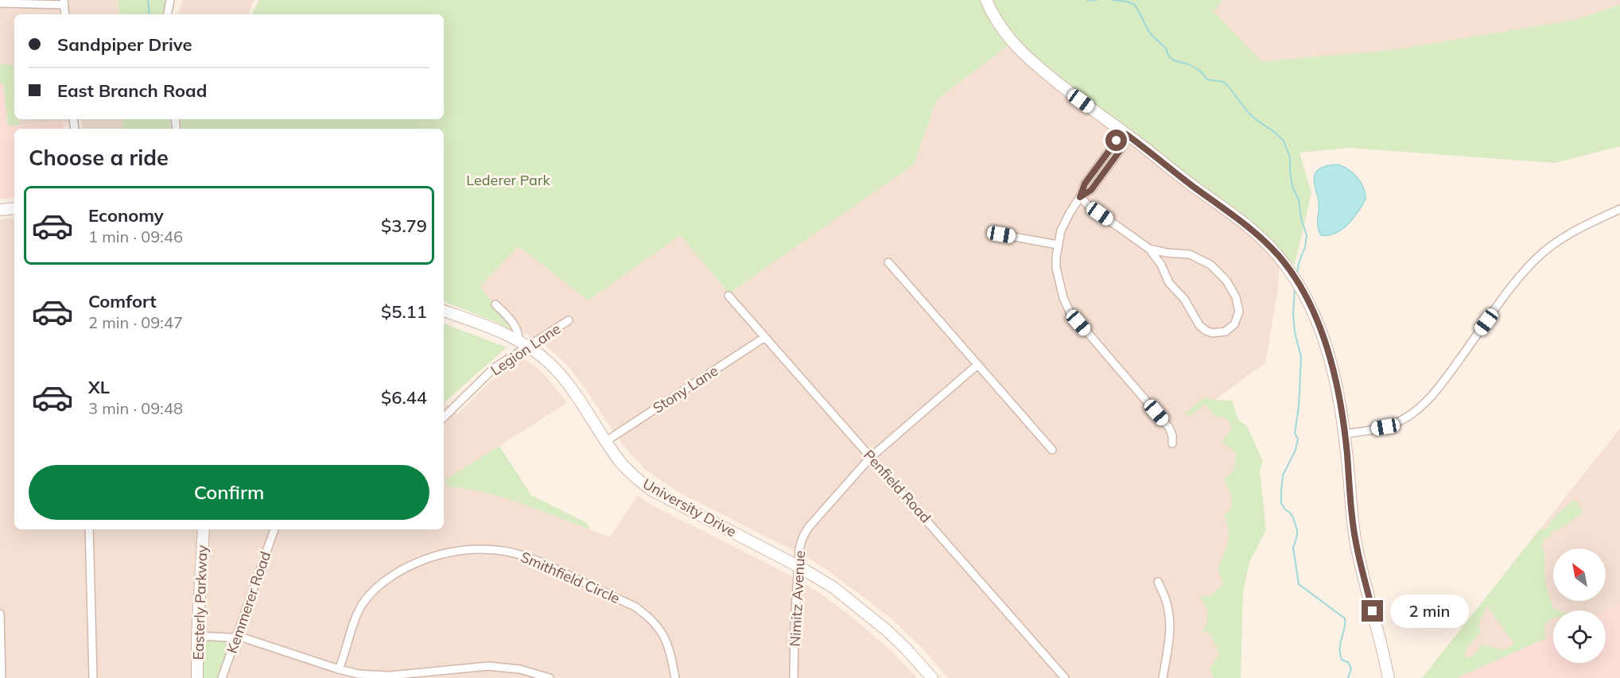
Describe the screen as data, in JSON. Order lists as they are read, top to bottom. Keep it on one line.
{"streets":{"main road":["University Drive","Easterly Parkway"],"street":["Legion Lane","Stony Lane","Penfield Road","Smithfield Circle","Nimitz Avenue","Kemmerer Road"]},"crossings":[["Legion Lane","University Drive"],["Stony Lane","Penfield Road"],["Stony Lane","University Drive"],["Penfield Road","Nimitz Avenue"],["University Drive","Nimitz Avenue"]],"parks":["Lederer Park"],"north":"top left","page":{"banner":["Sandpiper Drive","East Branch Road"],"heading":"Choose a ride","list":[{"name":"Economy","note":"1 min · 09:46","value":"$3.79"},{"name":"Comfort","note":"2 min · 09:47","value":"$5.11"},{"name":"XL","note":"3 min · 09:48","value":"$6.44"}],"buttons":"Confirm","bubble":"2 min"}}
